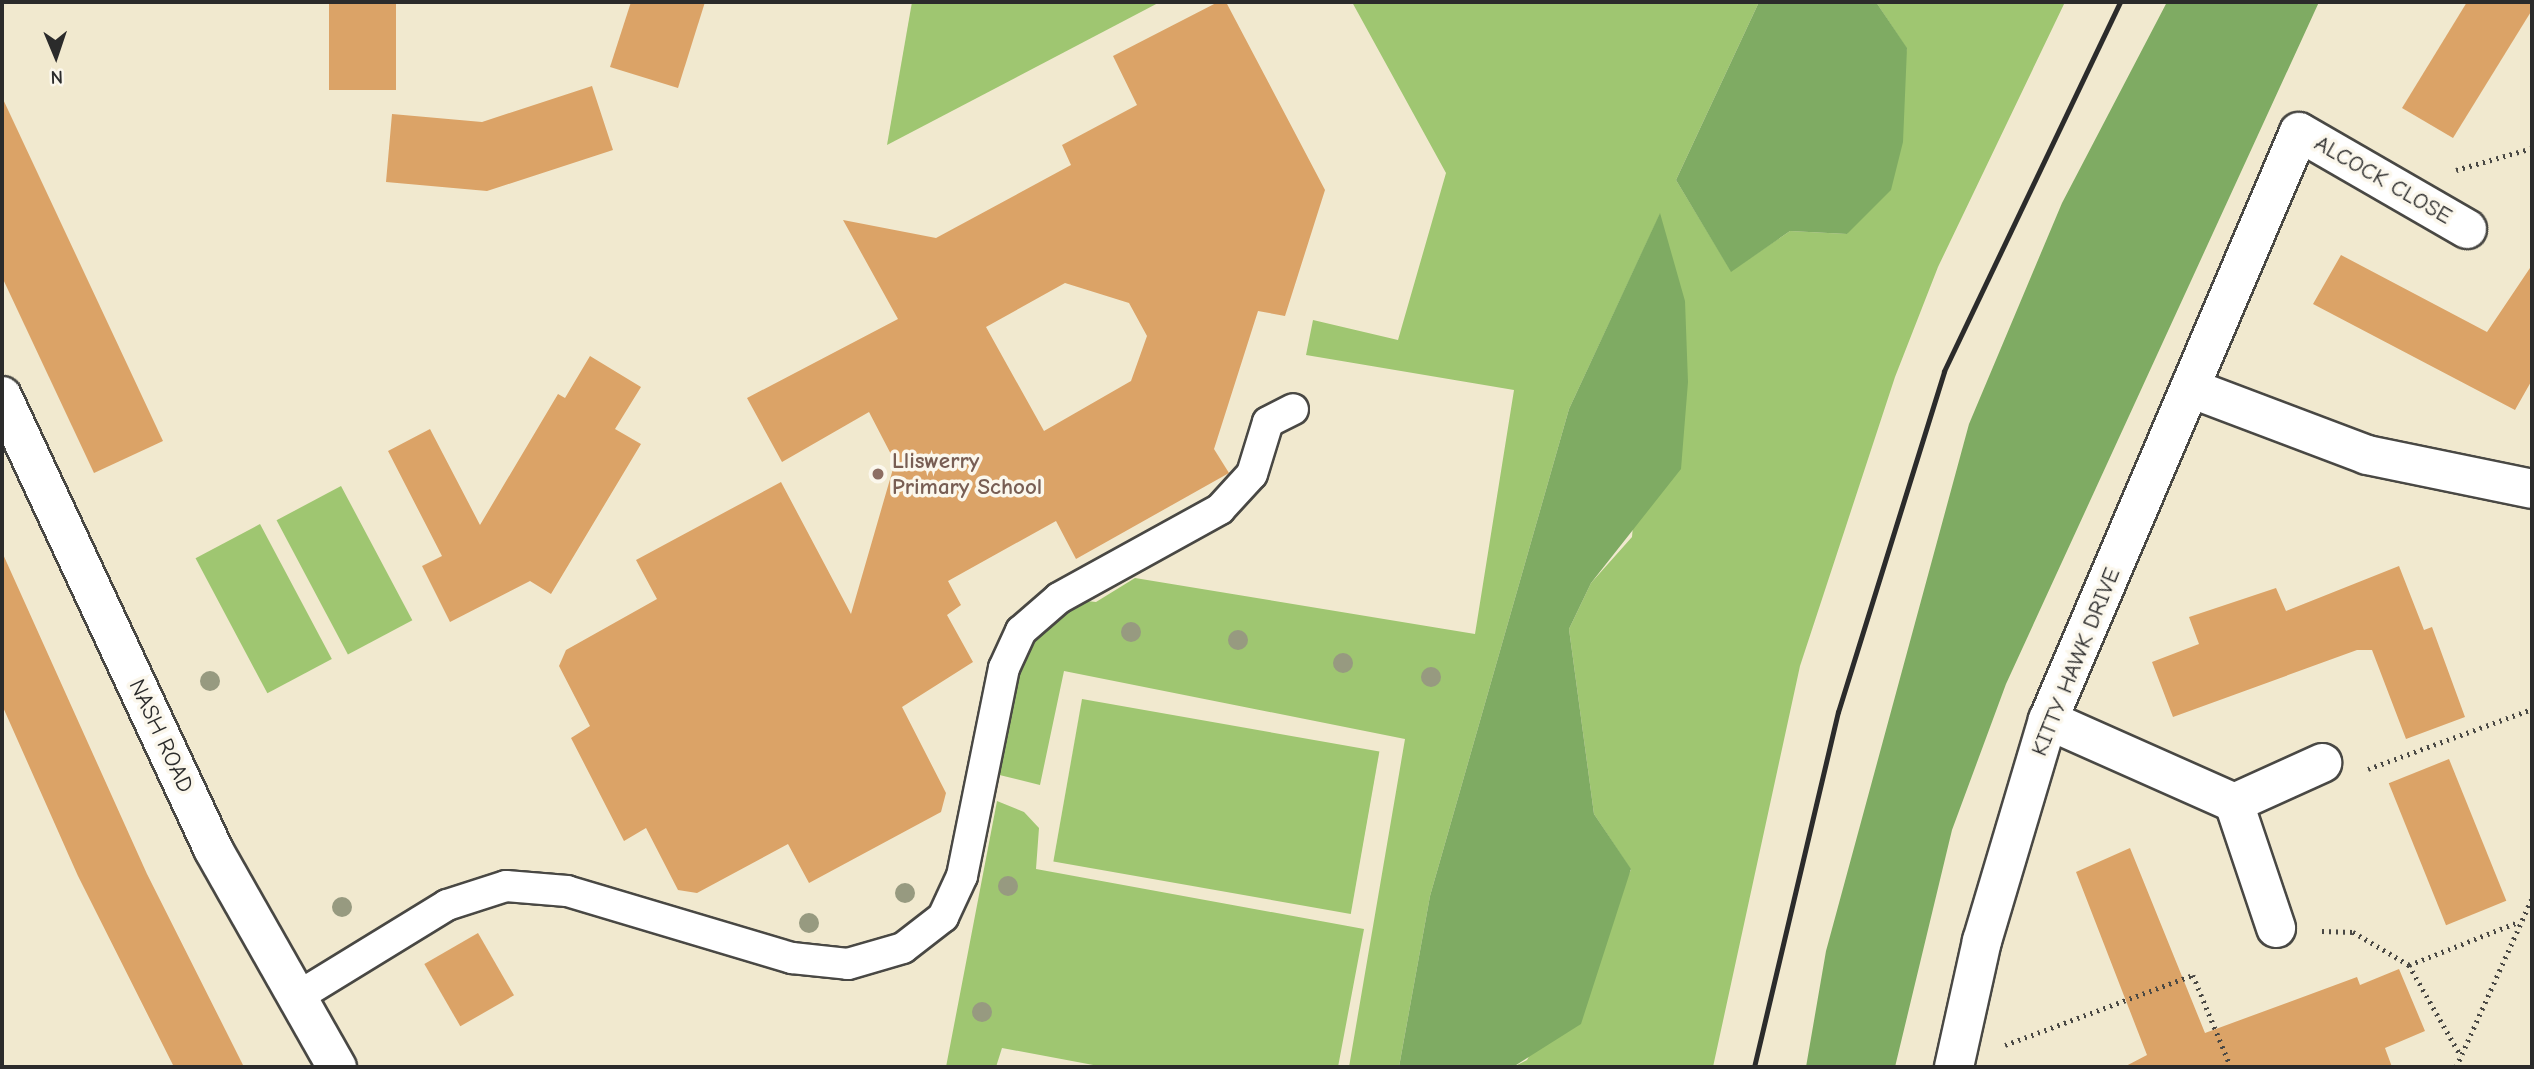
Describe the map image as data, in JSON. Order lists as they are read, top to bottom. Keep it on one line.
{"streets":{"street":["ALCOCK CLOSE","KITTY HAWK DRIVE","NASH ROAD"]},"crossings":[["ALCOCK CLOSE","KITTY HAWK DRIVE"]],"places":["Lliswerry Primary School"],"north":"bottom"}
